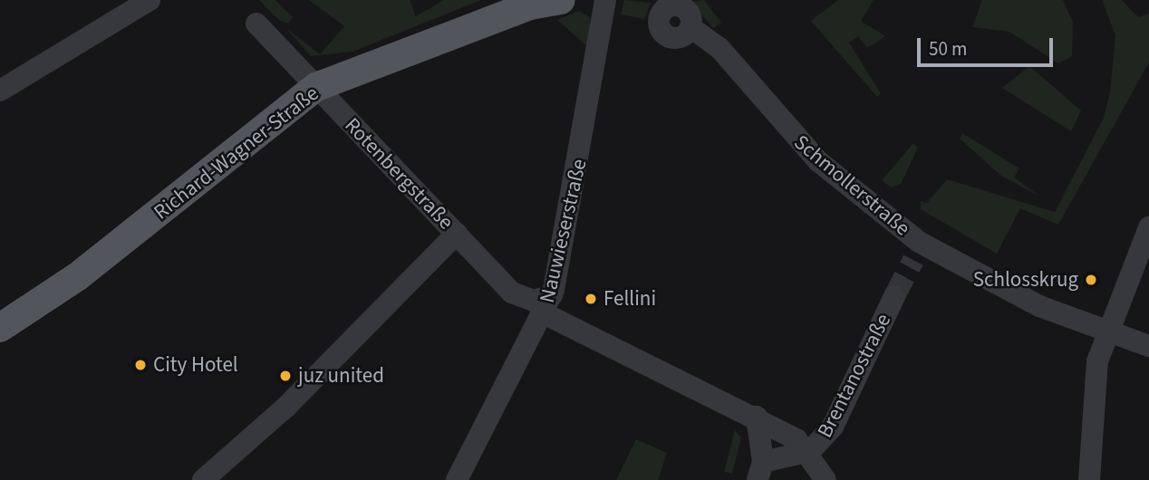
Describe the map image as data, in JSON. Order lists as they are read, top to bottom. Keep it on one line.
{"streets":{"main road":["Richard-Wagner-Straße"],"street":["Rotenbergstraße","Schmollerstraße","Nauwieserstraße","Brentanostraße"]},"crossings":[["Richard-Wagner-Straße","Rotenbergstraße"],["Rotenbergstraße","Nauwieserstraße"]],"places":["Schlosskrug","Fellini","City Hotel","juz united"],"scale_bar":"50 m"}
